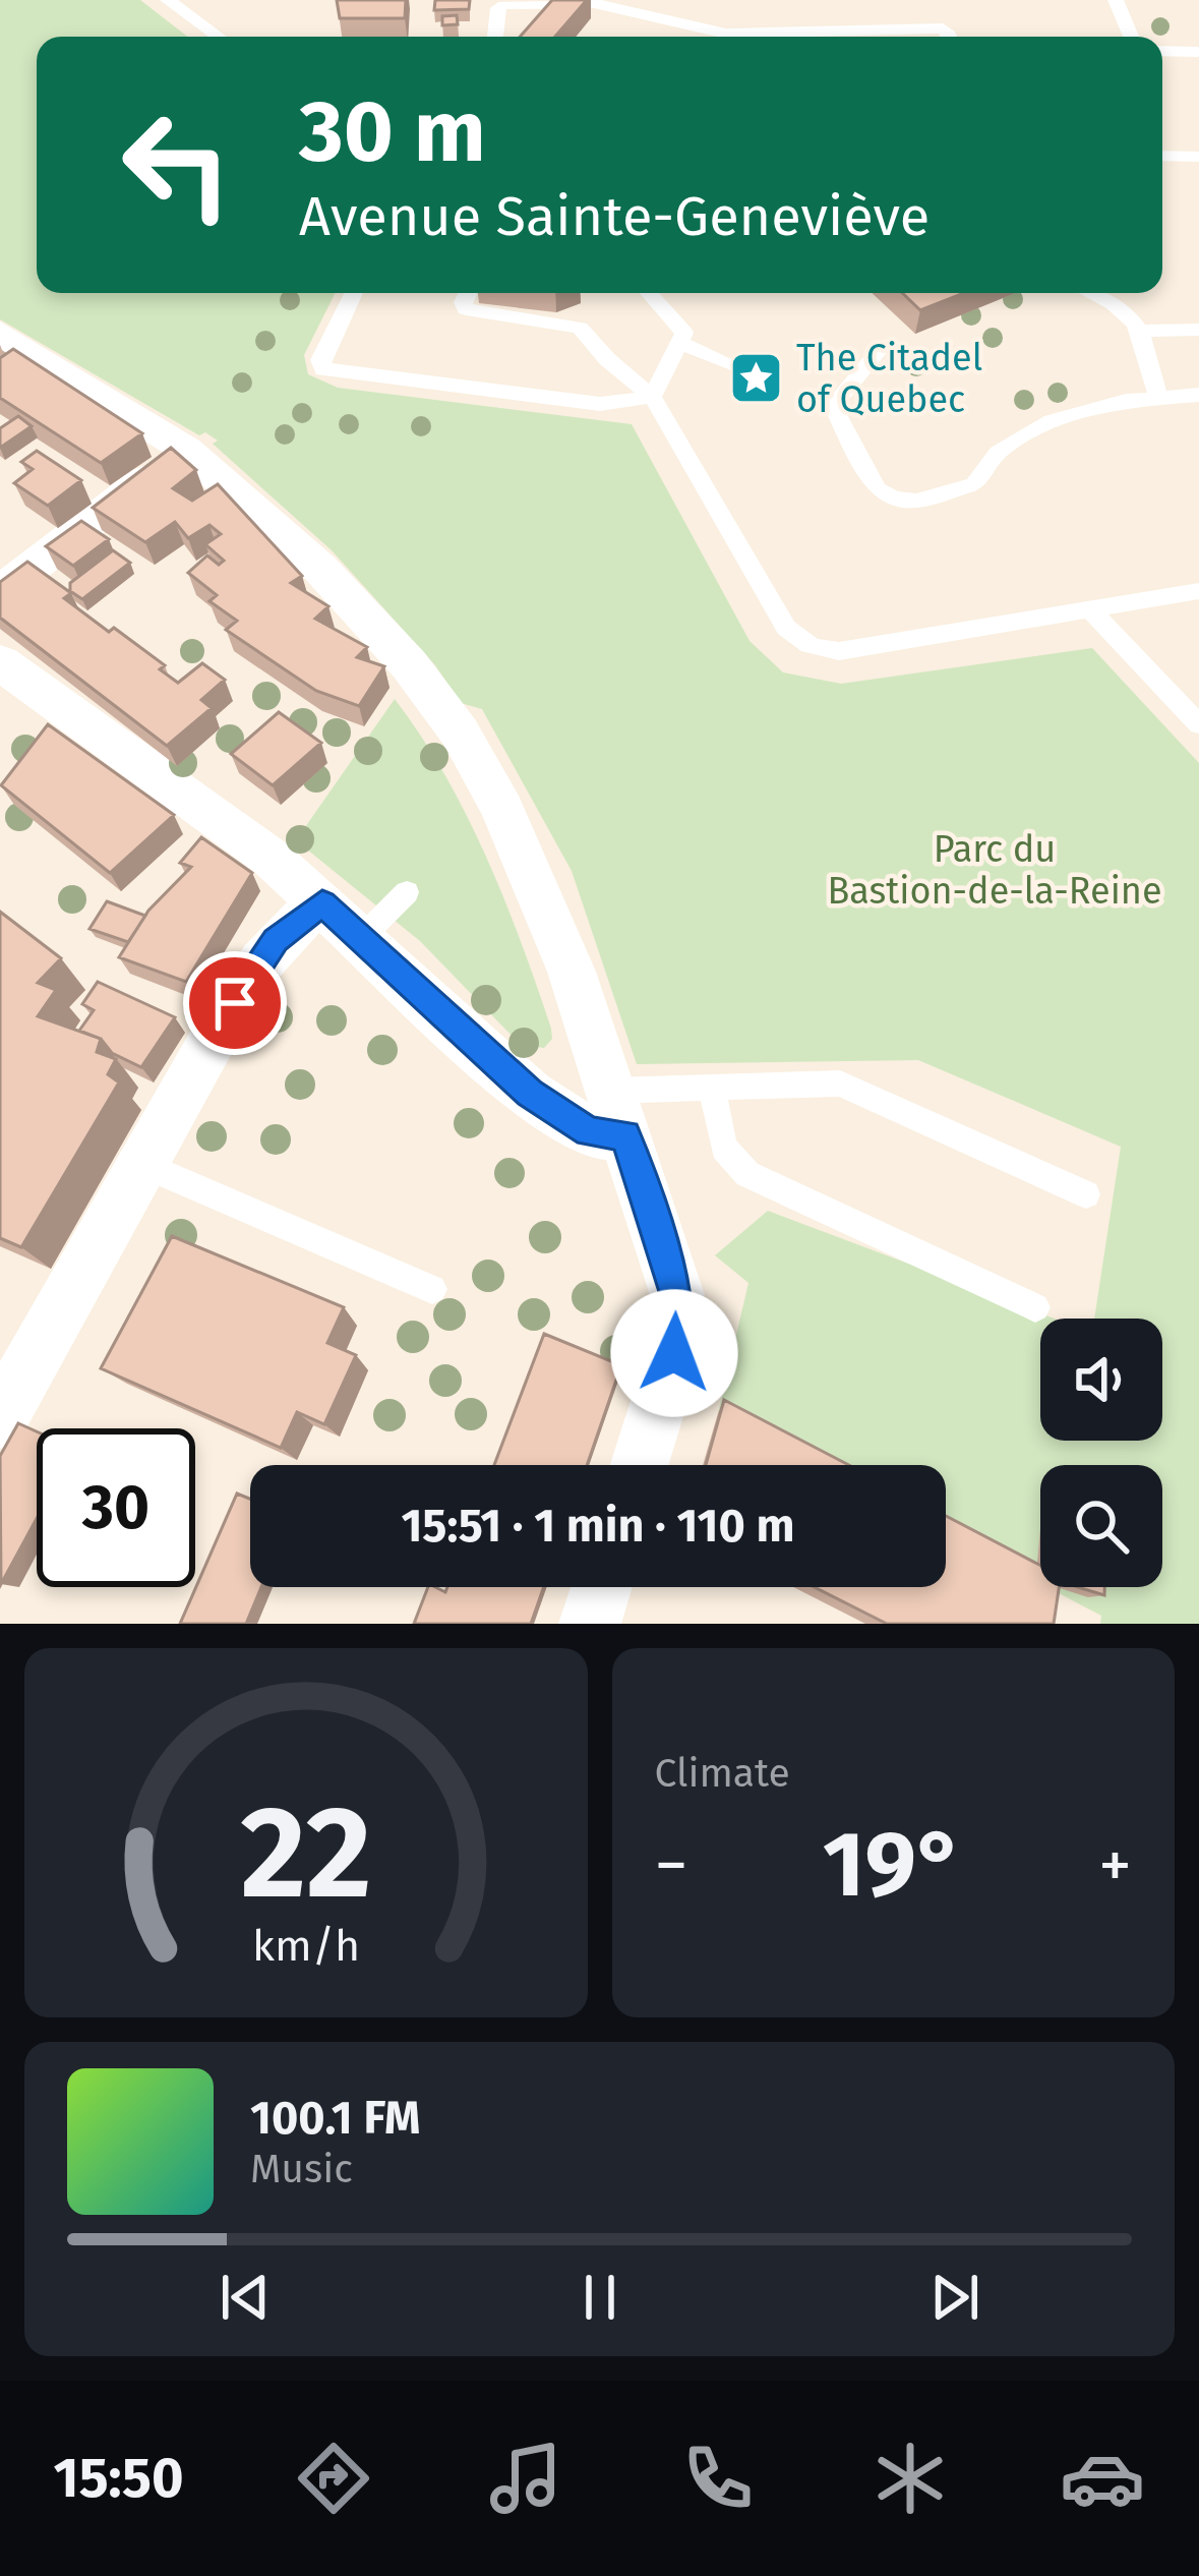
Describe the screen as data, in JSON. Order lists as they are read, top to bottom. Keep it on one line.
{"parks":["Parc du Bastion-de-la-Reine"],"places":{"place":["The Citadel of Quebec"]},"page":{"turn":["30 m","Avenue Sainte-Geneviève"],"limit":"30","trip":"15:51 · 1 min · 110 m","tile":"Climate","heat":["−","19°","+"],"song":["100.1 FM","Music"],"tabs":"15:50","gauge":["22","km/h"]}}
